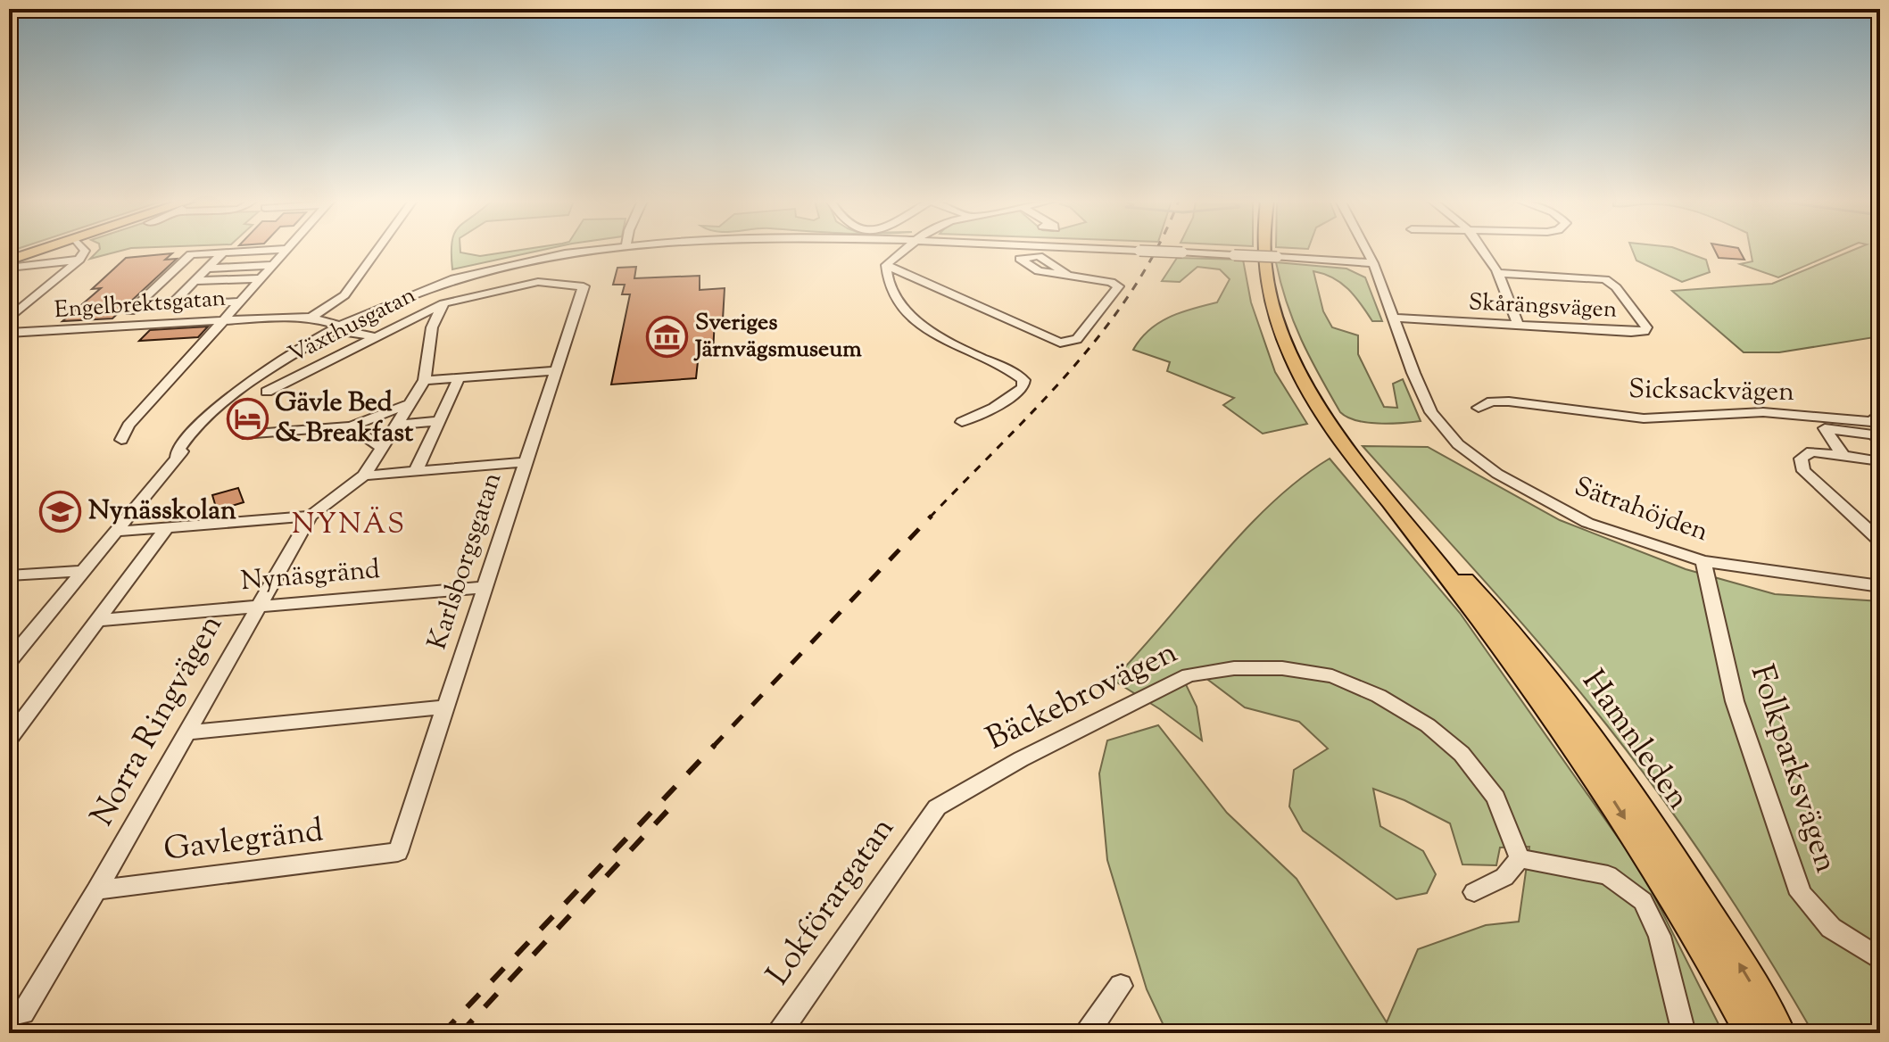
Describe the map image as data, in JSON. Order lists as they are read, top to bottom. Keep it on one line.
{"streets":{"main road":["Hamnleden"],"street":["Engelbrektsgatan","Skårängsvägen","Växthusgatan","Sicksackvägen","Sätrahöjden","Karlsborgsgatan","Nynäsgränd","Bäckebrovägen","Norra Ringvägen","Folkparksvägen","Gavlegränd","Lokförargatan"]},"crossings":[["Skårängsvägen","Sätrahöjden"],["Växthusgatan","Karlsborgsgatan"],["Sätrahöjden","Folkparksvägen"],["Karlsborgsgatan","Nynäsgränd"],["Karlsborgsgatan","Gavlegränd"],["Nynäsgränd","Norra Ringvägen"],["Bäckebrovägen","Lokförargatan"],["Norra Ringvägen","Gavlegränd"]],"districts":["NYNÄS"],"places":{"museum":["Sveriges Järnvägsmuseum"],"hotel":["Gävle Bed & Breakfast"],"school or university":["Nynässkolan"]}}
